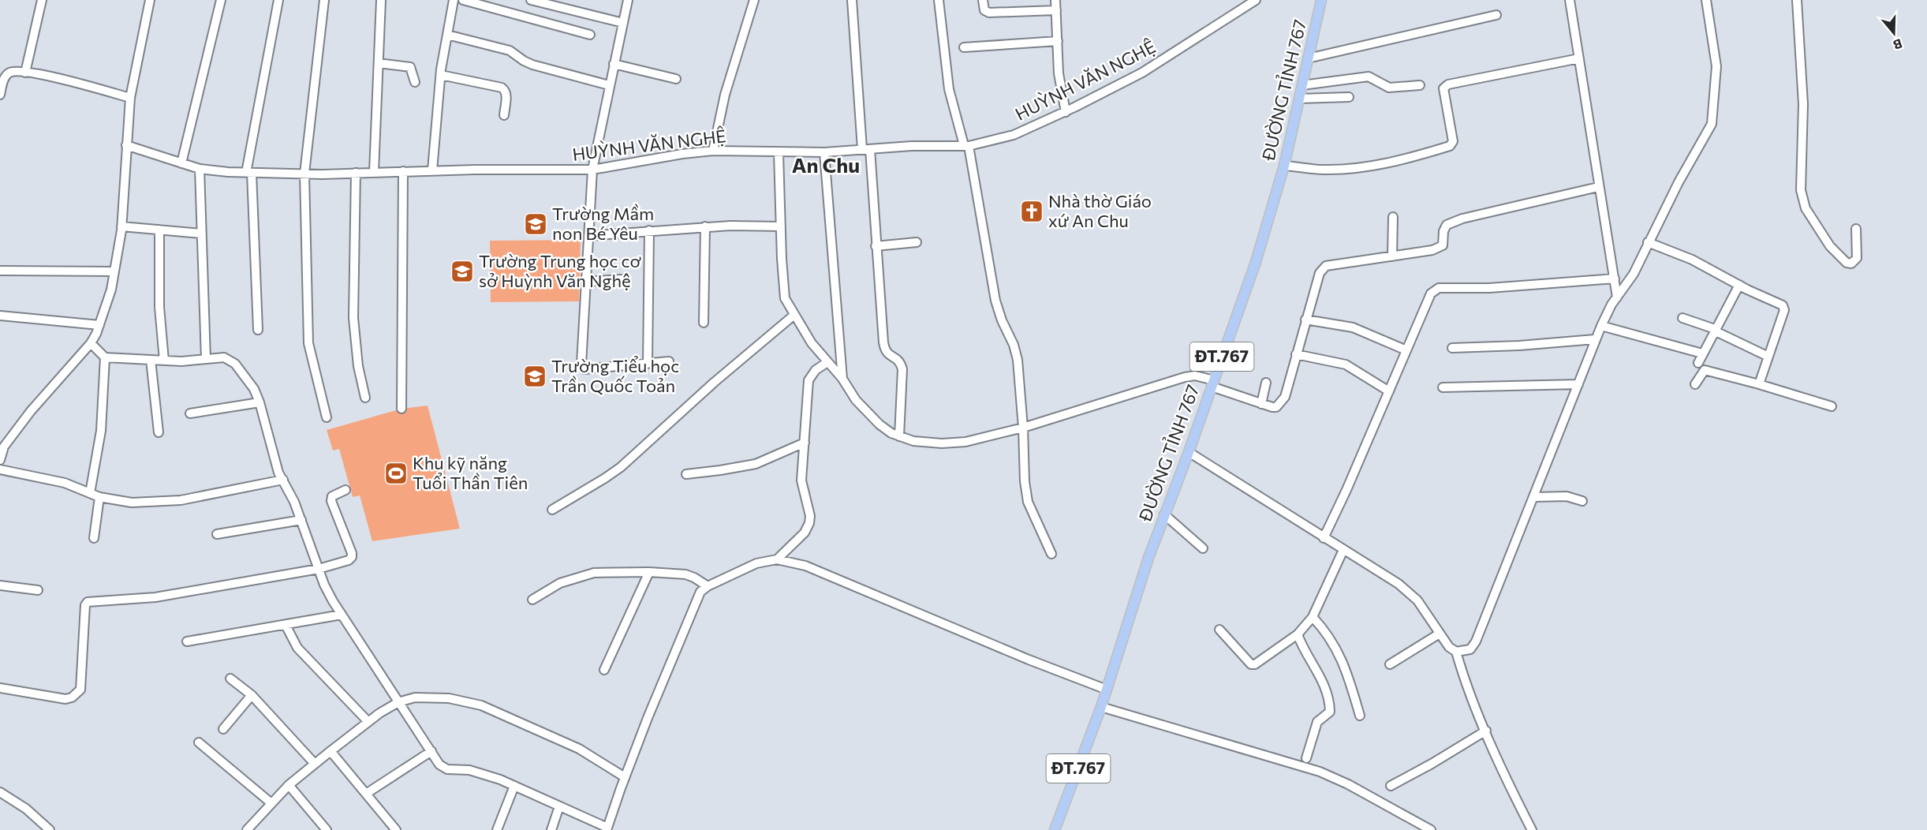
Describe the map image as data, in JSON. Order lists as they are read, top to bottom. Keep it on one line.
{"streets":{"main road":["ĐƯỜNG TỈNH 767","ĐT.767"],"street":["HUỲNH VĂN NGHỆ"]},"districts":["An Chu"],"places":{"church":["Nhà thờ Giáo xứ An Chu"],"school or university":["Trường Mầm non Bé Yêu","Trường Trung học cơ sở Huỳnh Văn Nghệ","Trường Tiểu học Trần Quốc Toản"],"sports":["Khu kỹ năng Tuổi Thần Tiên"]},"north":"bottom"}
